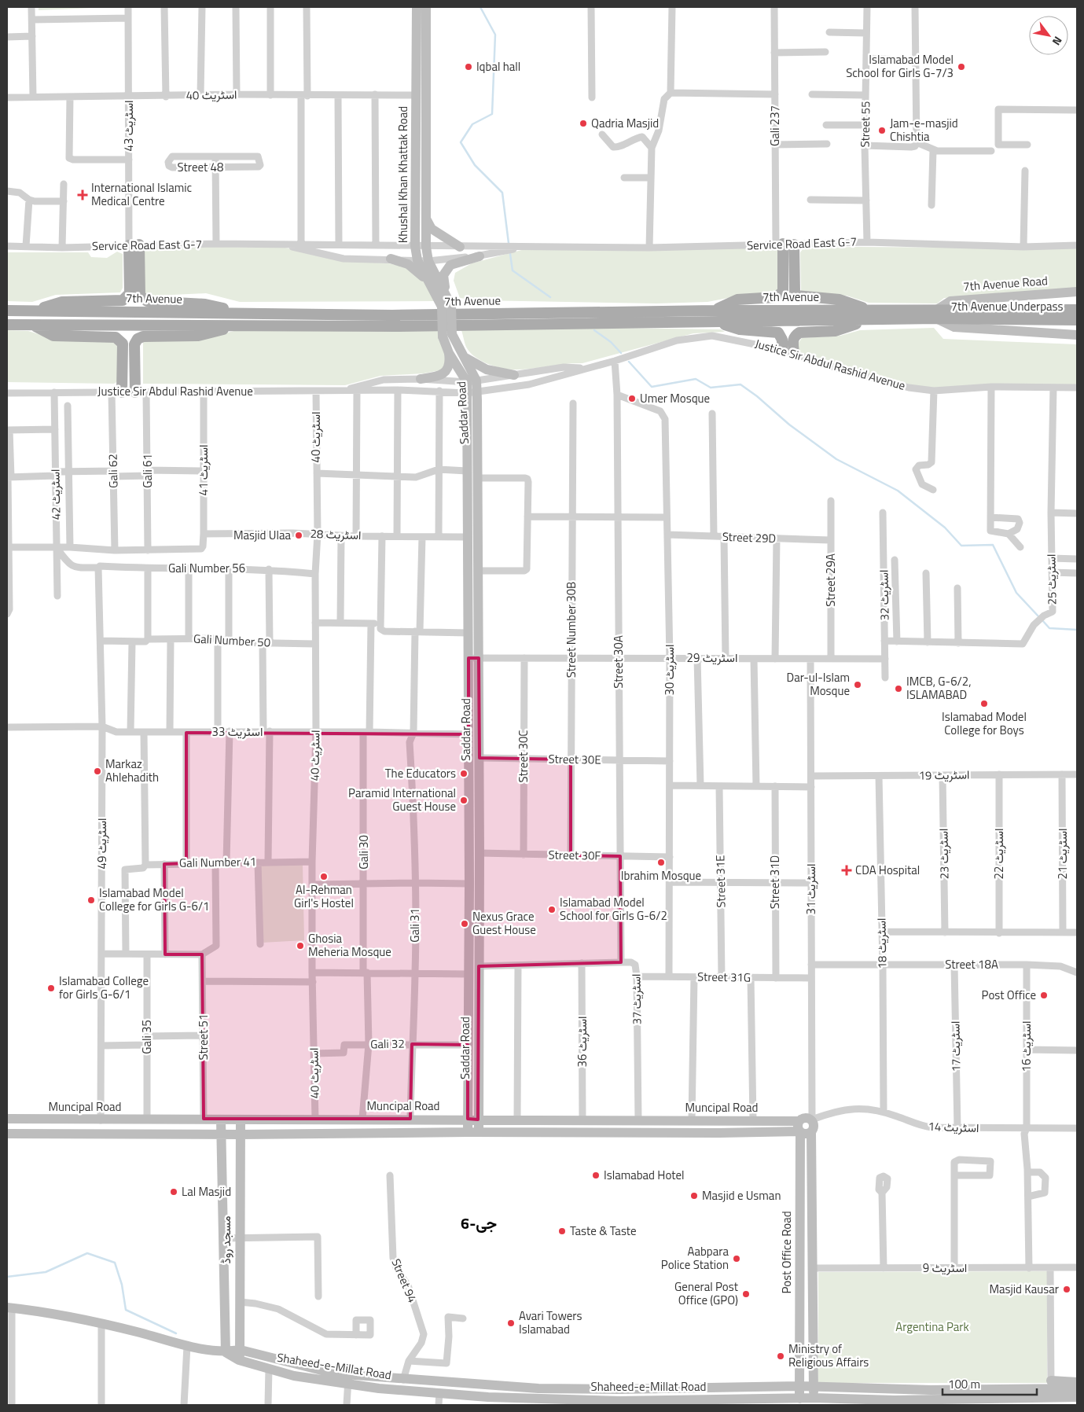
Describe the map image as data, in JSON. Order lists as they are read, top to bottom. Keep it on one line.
{"streets":{"main road":["7th Avenue","7th Avenue Underpass"],"street":["اسٹریٹ 40","Street 55","اسٹریٹ 43","Gali 237","Street 48","Khushal Khan Khattak Road","Service Road East G-7","7th Avenue Road","Justice Sir Abdul Rashid Avenue","Saddar Road","اسٹریٹ 41","Gali 62","Gali 61","اسٹریٹ 42","اسٹریٹ 28","Street 29D","Gali Number 56","اسٹریٹ 25","Street 29A","اسٹریٹ 32","Street Number 30B","Gali Number 50","اسٹریٹ 29","Street 30A","اسٹریٹ 30","اسٹریٹ 33","Street 30C","Street 30E","اسٹریٹ 19","اسٹریٹ 49","Gali 30","اسٹریٹ 23","اسٹریٹ 22","اسٹریٹ 21","Street 30F","Gali Number 41","Street 31E","Street 31D","اسٹریٹ 31","Gali 31","اسٹریٹ 18","Street 18A","Street 31G","اسٹریٹ 37","Gali 35","Street 51","اسٹریٹ 36","Gali 32","اسٹریٹ 17","اسٹریٹ 16","Muncipal Road","اسٹریٹ 14","مسجد روڈ","Post Office Road","اسٹریٹ 9","Street 94","Shaheed-e-Millat Road"]},"crossings":[["اسٹریٹ 40","اسٹریٹ 43"],["اسٹریٹ 40","Khushal Khan Khattak Road"],["اسٹریٹ 40","Justice Sir Abdul Rashid Avenue"],["اسٹریٹ 40","اسٹریٹ 28"],["اسٹریٹ 40","Gali Number 56"],["اسٹریٹ 40","Gali Number 50"],["اسٹریٹ 40","اسٹریٹ 33"],["اسٹریٹ 40","Gali Number 41"],["اسٹریٹ 40","Gali 32"],["اسٹریٹ 40","Muncipal Road"],["Street 55","Service Road East G-7"],["اسٹریٹ 43","Service Road East G-7"],["Gali 237","Service Road East G-7"],["Khushal Khan Khattak Road","Service Road East G-7"],["Khushal Khan Khattak Road","Saddar Road"],["7th Avenue Road","7th Avenue"],["7th Avenue Road","7th Avenue Underpass"],["7th Avenue","7th Avenue Underpass"],["Justice Sir Abdul Rashid Avenue","Saddar Road"],["Justice Sir Abdul Rashid Avenue","اسٹریٹ 41"],["Justice Sir Abdul Rashid Avenue","Gali 62"],["Justice Sir Abdul Rashid Avenue","Gali 61"],["Justice Sir Abdul Rashid Avenue","اسٹریٹ 42"],["Justice Sir Abdul Rashid Avenue","اسٹریٹ 25"],["Justice Sir Abdul Rashid Avenue","Street 30A"],["Saddar Road","اسٹریٹ 28"],["Saddar Road","اسٹریٹ 29"],["Saddar Road","اسٹریٹ 33"],["Saddar Road","Street 30E"],["Saddar Road","Street 30F"],["Saddar Road","اسٹریٹ 37"],["Saddar Road","Gali 32"],["Saddar Road","Muncipal Road"],["اسٹریٹ 41","Gali 61"],["اسٹریٹ 41","اسٹریٹ 28"],["اسٹریٹ 42","Gali Number 56"],["اسٹریٹ 28","Gali 31"],["Street 29D","Street 29A"],["Street 29D","اسٹریٹ 30"],["Gali Number 56","اسٹریٹ 49"],["اسٹریٹ 25","اسٹریٹ 32"],["Street 29A","اسٹریٹ 29"],["اسٹریٹ 32","اسٹریٹ 29"],["Street Number 30B","اسٹریٹ 29"],["Street Number 30B","Street 30E"],["Street Number 30B","Street 30F"],["Gali Number 50","اسٹریٹ 49"],["اسٹریٹ 29","Street 30A"],["اسٹریٹ 29","اسٹریٹ 30"],["اسٹریٹ 29","Street 30C"],["اسٹریٹ 29","اسٹریٹ 31"],["Street 30A","اسٹریٹ 30"],["Street 30A","Street 30E"],["Street 30A","Street 30F"],["Street 30A","اسٹریٹ 37"],["اسٹریٹ 30","Street 30E"],["اسٹریٹ 30","Street 30F"],["اسٹریٹ 30","Street 31G"],["اسٹریٹ 33","اسٹریٹ 49"],["اسٹریٹ 33","Gali 30"],["اسٹریٹ 33","Gali 31"],["Street 30C","Street 30E"],["Street 30C","Street 30F"],["اسٹریٹ 19","اسٹریٹ 23"],["اسٹریٹ 19","اسٹریٹ 22"],["اسٹریٹ 19","اسٹریٹ 21"],["اسٹریٹ 19","اسٹریٹ 31"],["اسٹریٹ 19","اسٹریٹ 18"],["اسٹریٹ 49","Muncipal Road"],["Gali 30","Gali 32"],["Gali 30","Muncipal Road"],["Street 31E","Street 31G"],["Street 31D","Street 31G"],["اسٹریٹ 31","Street 18A"],["اسٹریٹ 31","Street 31G"],["اسٹریٹ 31","Muncipal Road"],["اسٹریٹ 31","اسٹریٹ 14"],["اسٹریٹ 31","Post Office Road"],["Gali 31","Gali 32"],["Gali 31","Muncipal Road"],["اسٹریٹ 18","Street 18A"],["اسٹریٹ 18","اسٹریٹ 14"],["Street 18A","اسٹریٹ 17"],["Street 18A","اسٹریٹ 16"],["Street 31G","اسٹریٹ 37"],["اسٹریٹ 37","اسٹریٹ 36"],["اسٹریٹ 37","Muncipal Road"],["Gali 35","Muncipal Road"],["Street 51","Muncipal Road"],["اسٹریٹ 36","Muncipal Road"],["اسٹریٹ 17","اسٹریٹ 14"],["اسٹریٹ 16","اسٹریٹ 14"],["اسٹریٹ 16","اسٹریٹ 9"],["Muncipal Road","اسٹریٹ 14"],["Muncipal Road","مسجد روڈ"],["Muncipal Road","Post Office Road"],["اسٹریٹ 14","Post Office Road"],["مسجد روڈ","Shaheed-e-Millat Road"],["Post Office Road","Shaheed-e-Millat Road"],["Street 94","Shaheed-e-Millat Road"]],"districts":["جی-6"],"parks":["Argentina Park"],"places":{"other":["Iqbal hall","Islamabad Model School for Girls G-7/3","Qadria Masjid","Jam-e-masjid Chishtia","Umer Mosque","Masjid Ulaa","Dar-ul-Islam Mosque","IMCB, G-6/2, ISLAMABAD","Islamabad Model College for Boys","Markaz Ahlehadith","The Educators","Paramid International Guest House","Ibrahim Mosque","Al-Rehman Girl's Hostel","Islamabad Model College for Girls G-6/1","Islamabad Model School for Girls G-6/2","Nexus Grace Guest House","Ghosia Meheria Mosque","Islamabad College for Girls G-6/1","Post Office","Islamabad Hotel","Lal Masjid","Masjid e Usman","Taste & Taste","Aabpara Police Station","Masjid Kausar","General Post Office (GPO)","Avari Towers Islamabad","Ministry of Religious Affairs"],"health":["International Islamic Medical Centre","CDA Hospital"]},"scale_bar":"100 m","north":"bottom right"}
